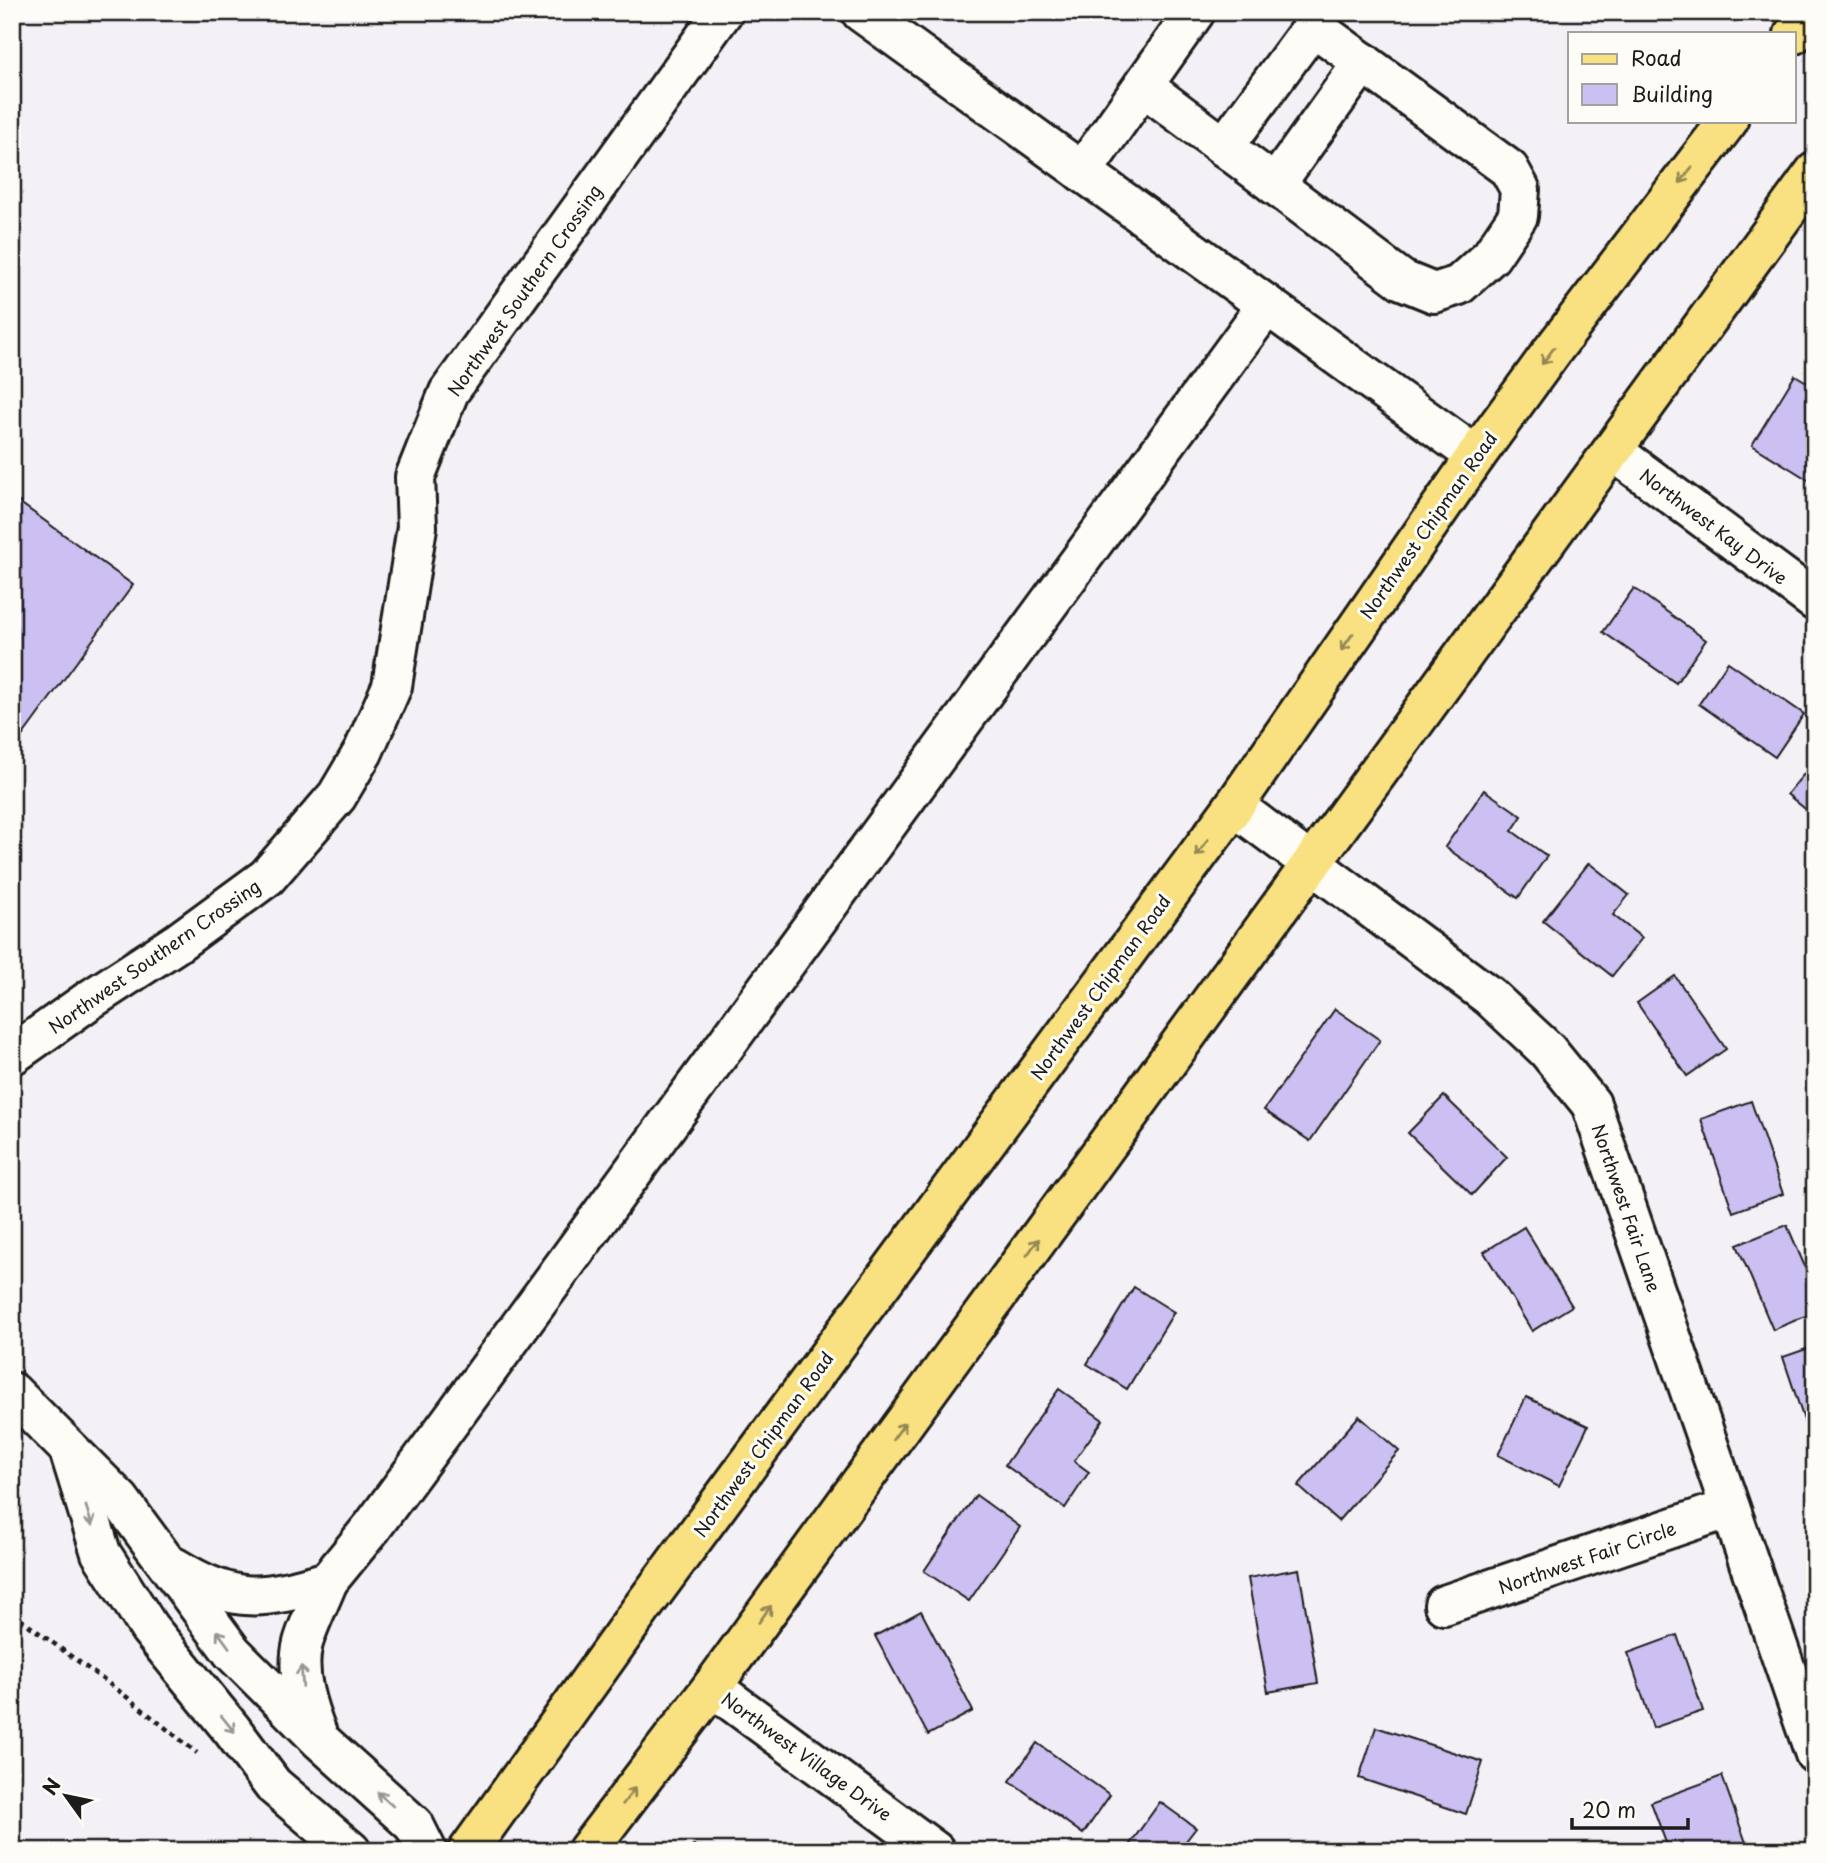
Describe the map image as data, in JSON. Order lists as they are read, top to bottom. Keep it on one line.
{"streets":{"main road":["Northwest Chipman Road"],"street":["Northwest Southern Crossing","Northwest Kay Drive","Northwest Fair Lane","Northwest Fair Circle","Northwest Village Drive"]},"crossings":[["Northwest Chipman Road","Northwest Fair Lane"],["Northwest Fair Lane","Northwest Fair Circle"]],"legend":["Road","Building"],"scale_bar":"20 m","north":"top left"}
